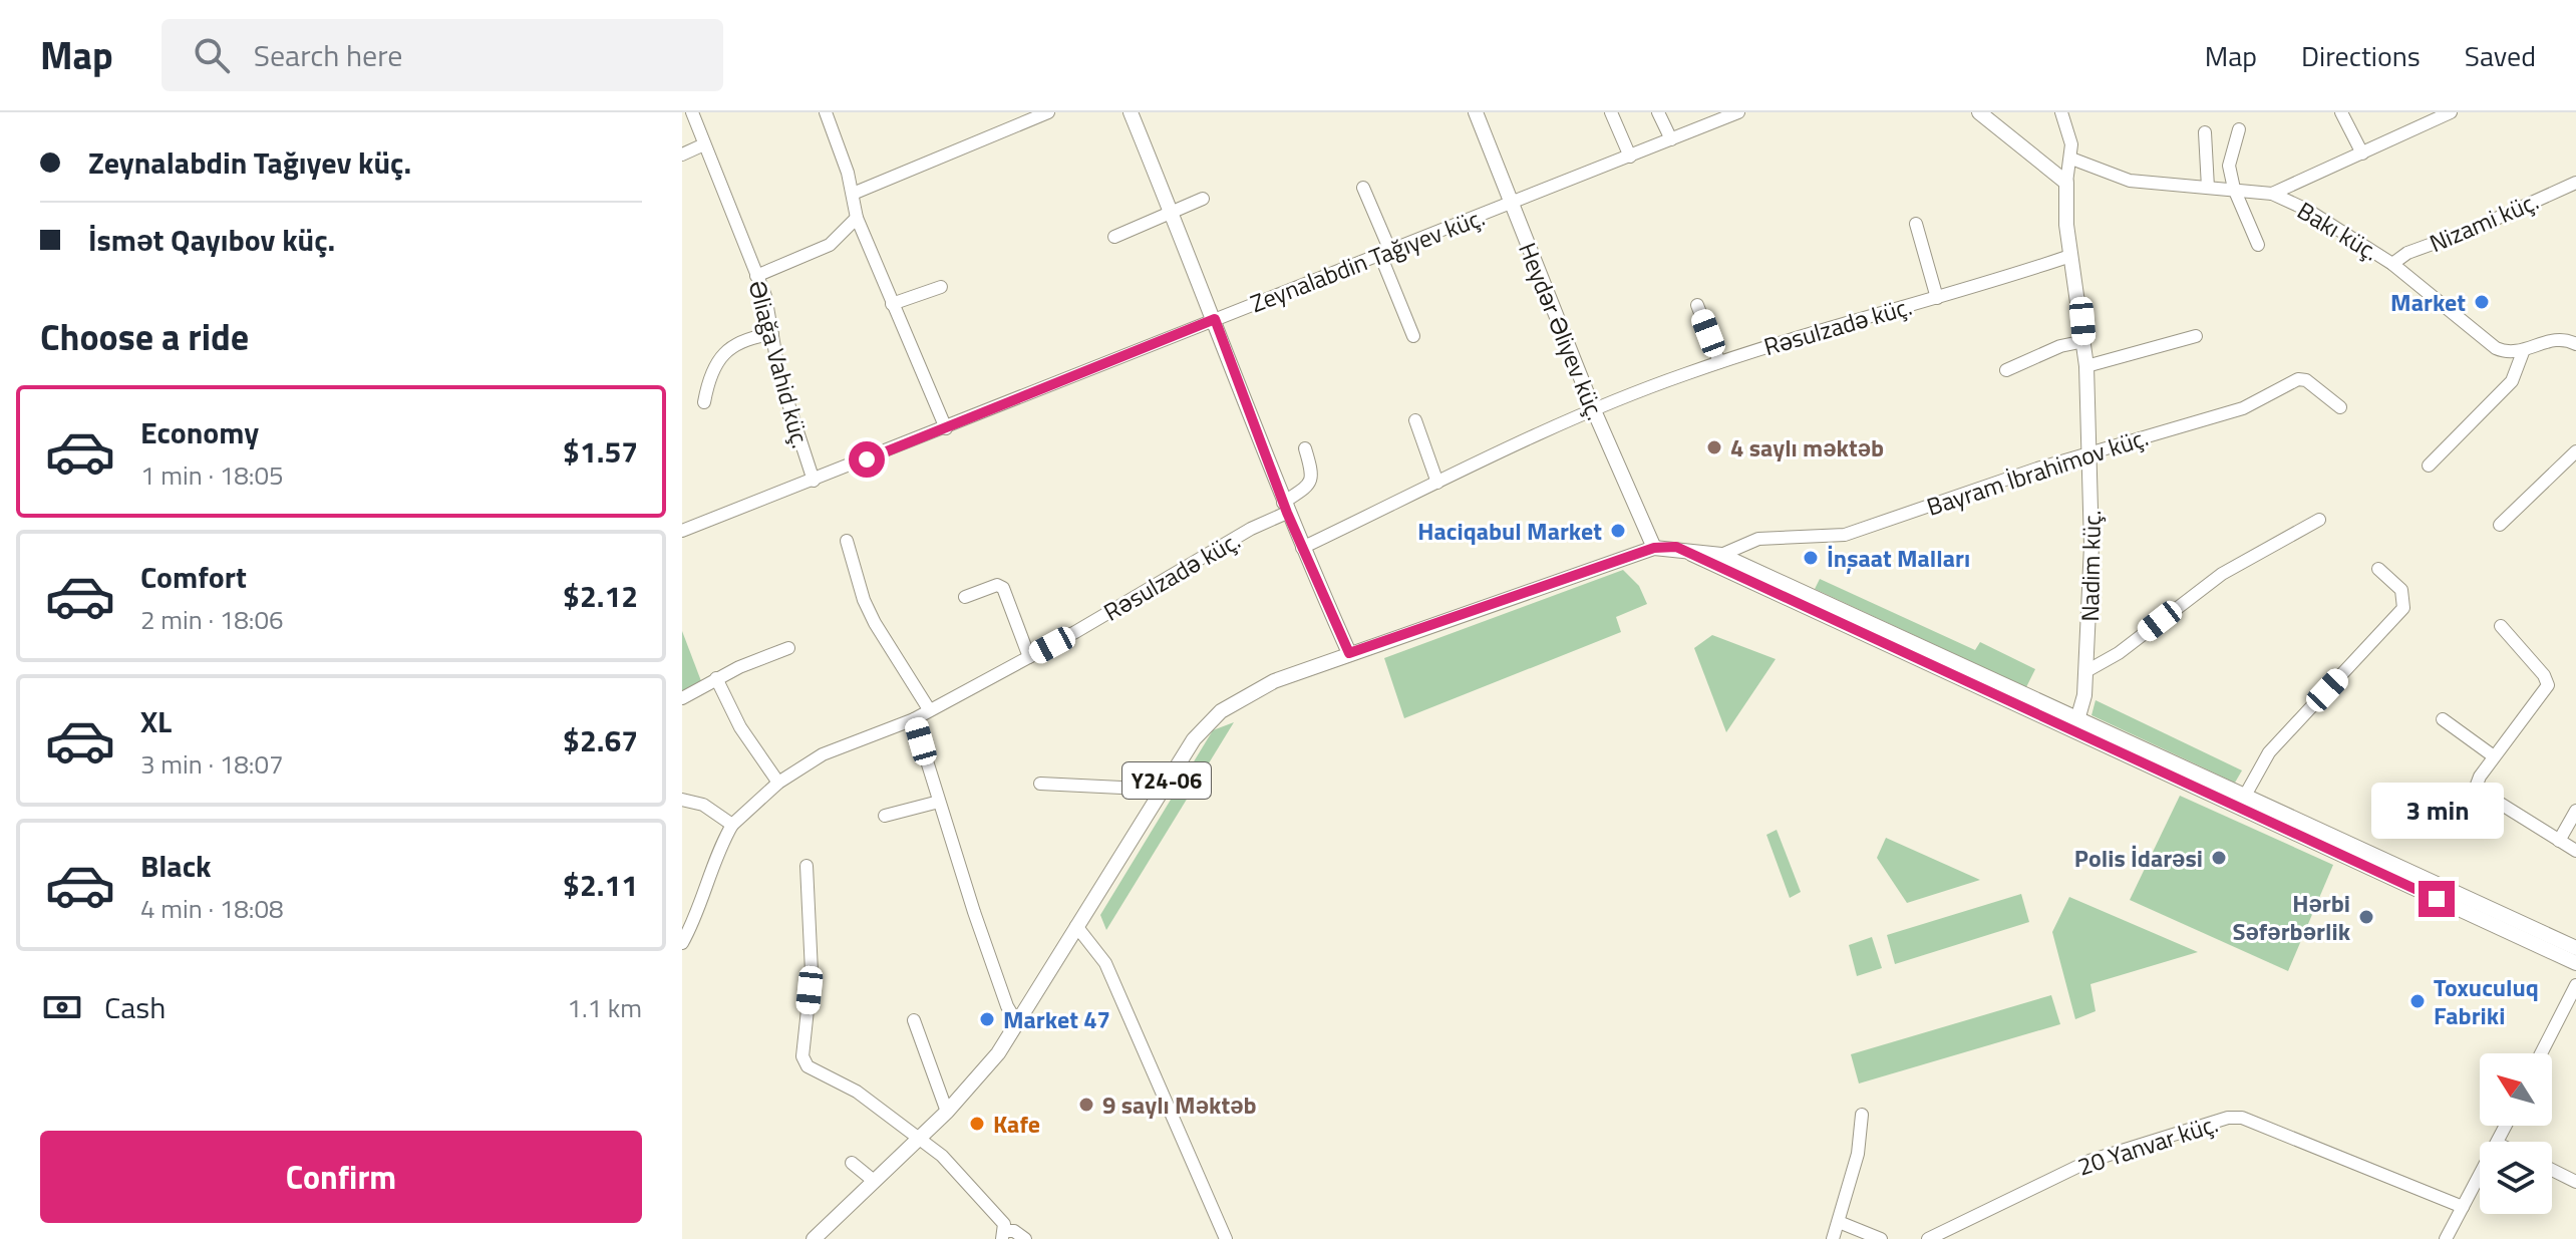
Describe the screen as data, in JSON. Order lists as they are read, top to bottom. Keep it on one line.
{"streets":{"main road":["Heydər Əliyev küç.","Nadim küç.","Y24-06"],"street":["Nizami küç.","Bakı küç.","Zeynalabdin Tağıyev küç.","Rəsulzadə küç.","Əliağa Vahid küç.","Bayram İbrahimov küç.","20 Yanvar küç."]},"crossings":[["Nizami küç.","Bakı küç."],["Bakı küç.","Nadim küç."],["Zeynalabdin Tağıyev küç.","Heydər Əliyev küç."],["Zeynalabdin Tağıyev küç.","Əliağa Vahid küç."],["Rəsulzadə küç.","Heydər Əliyev küç."],["Rəsulzadə küç.","Nadim küç."],["Heydər Əliyev küç.","Y24-06"],["Bayram İbrahimov küç.","Nadim küç."],["Bayram İbrahimov küç.","Y24-06"],["Nadim küç.","Y24-06"]],"places":["Market","4 saylı məktəb","Haciqabul Market","İnşaat Malları","Polis İdarəsi","Hərbi Səfərbərlik","Toxuculuq Fabriki","Market 47","9 saylı Məktəb","Kafe"],"north":"top left","page":{"header":"Map","search":"Search here","nav":["Map","Directions","Saved"],"banner":["Zeynalabdin Tağıyev küç.","İsmət Qayıbov küç."],"heading":"Choose a ride","list":[{"name":"Economy","note":"1 min · 18:05","value":"$1.57"},{"name":"Comfort","note":"2 min · 18:06","value":"$2.12"},{"name":"XL","note":"3 min · 18:07","value":"$2.67"},{"name":"Black","note":"4 min · 18:08","value":"$2.11"}],"bubble":"3 min","pay":["Cash","1.1 km"],"buttons":"Confirm"}}
